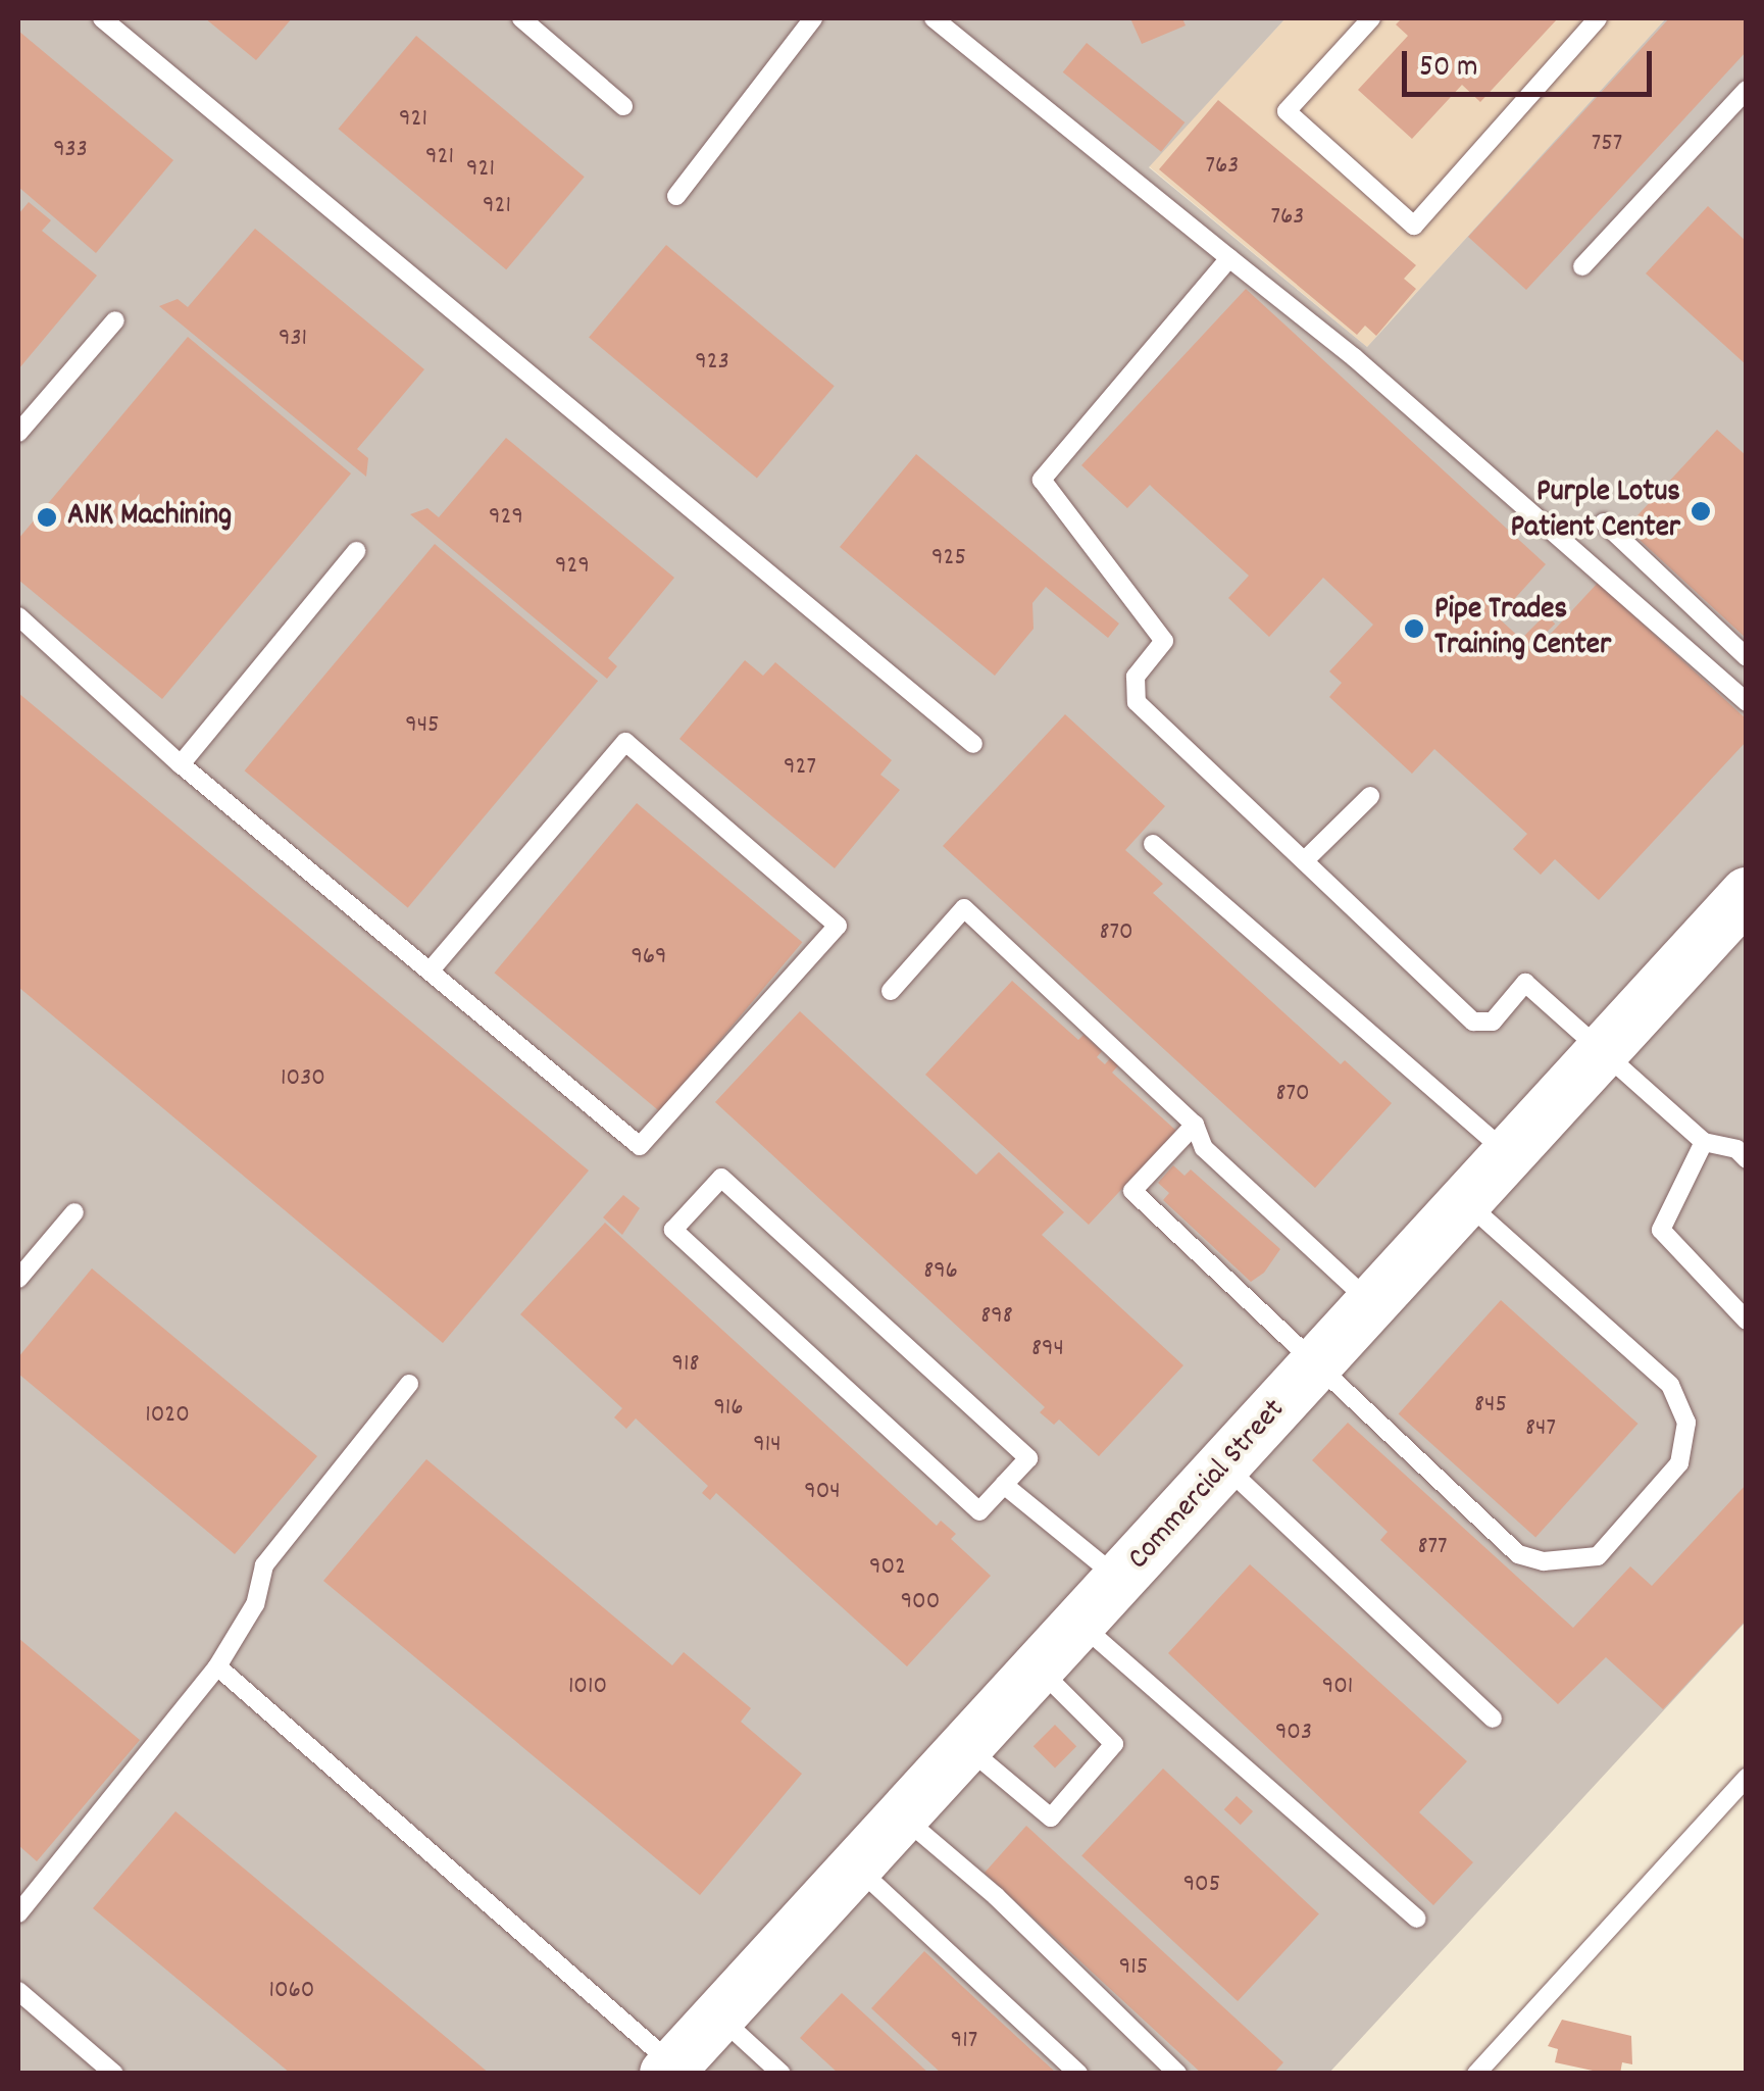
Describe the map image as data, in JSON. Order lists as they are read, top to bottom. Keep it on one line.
{"streets":{"main road":["Commercial Street"]},"places":["Purple Lotus Patient Center","ANK Machining","Pipe Trades Training Center"],"house_numbers":["921","757","933","921","763","921","921","763","931","923","929","925","929","945","927","870","969","1030","870","896","898","894","918","845","916","1020","847","914","904","877","902","900","1010","901","903","905","915","1060","917"],"scale_bar":"50 m"}
